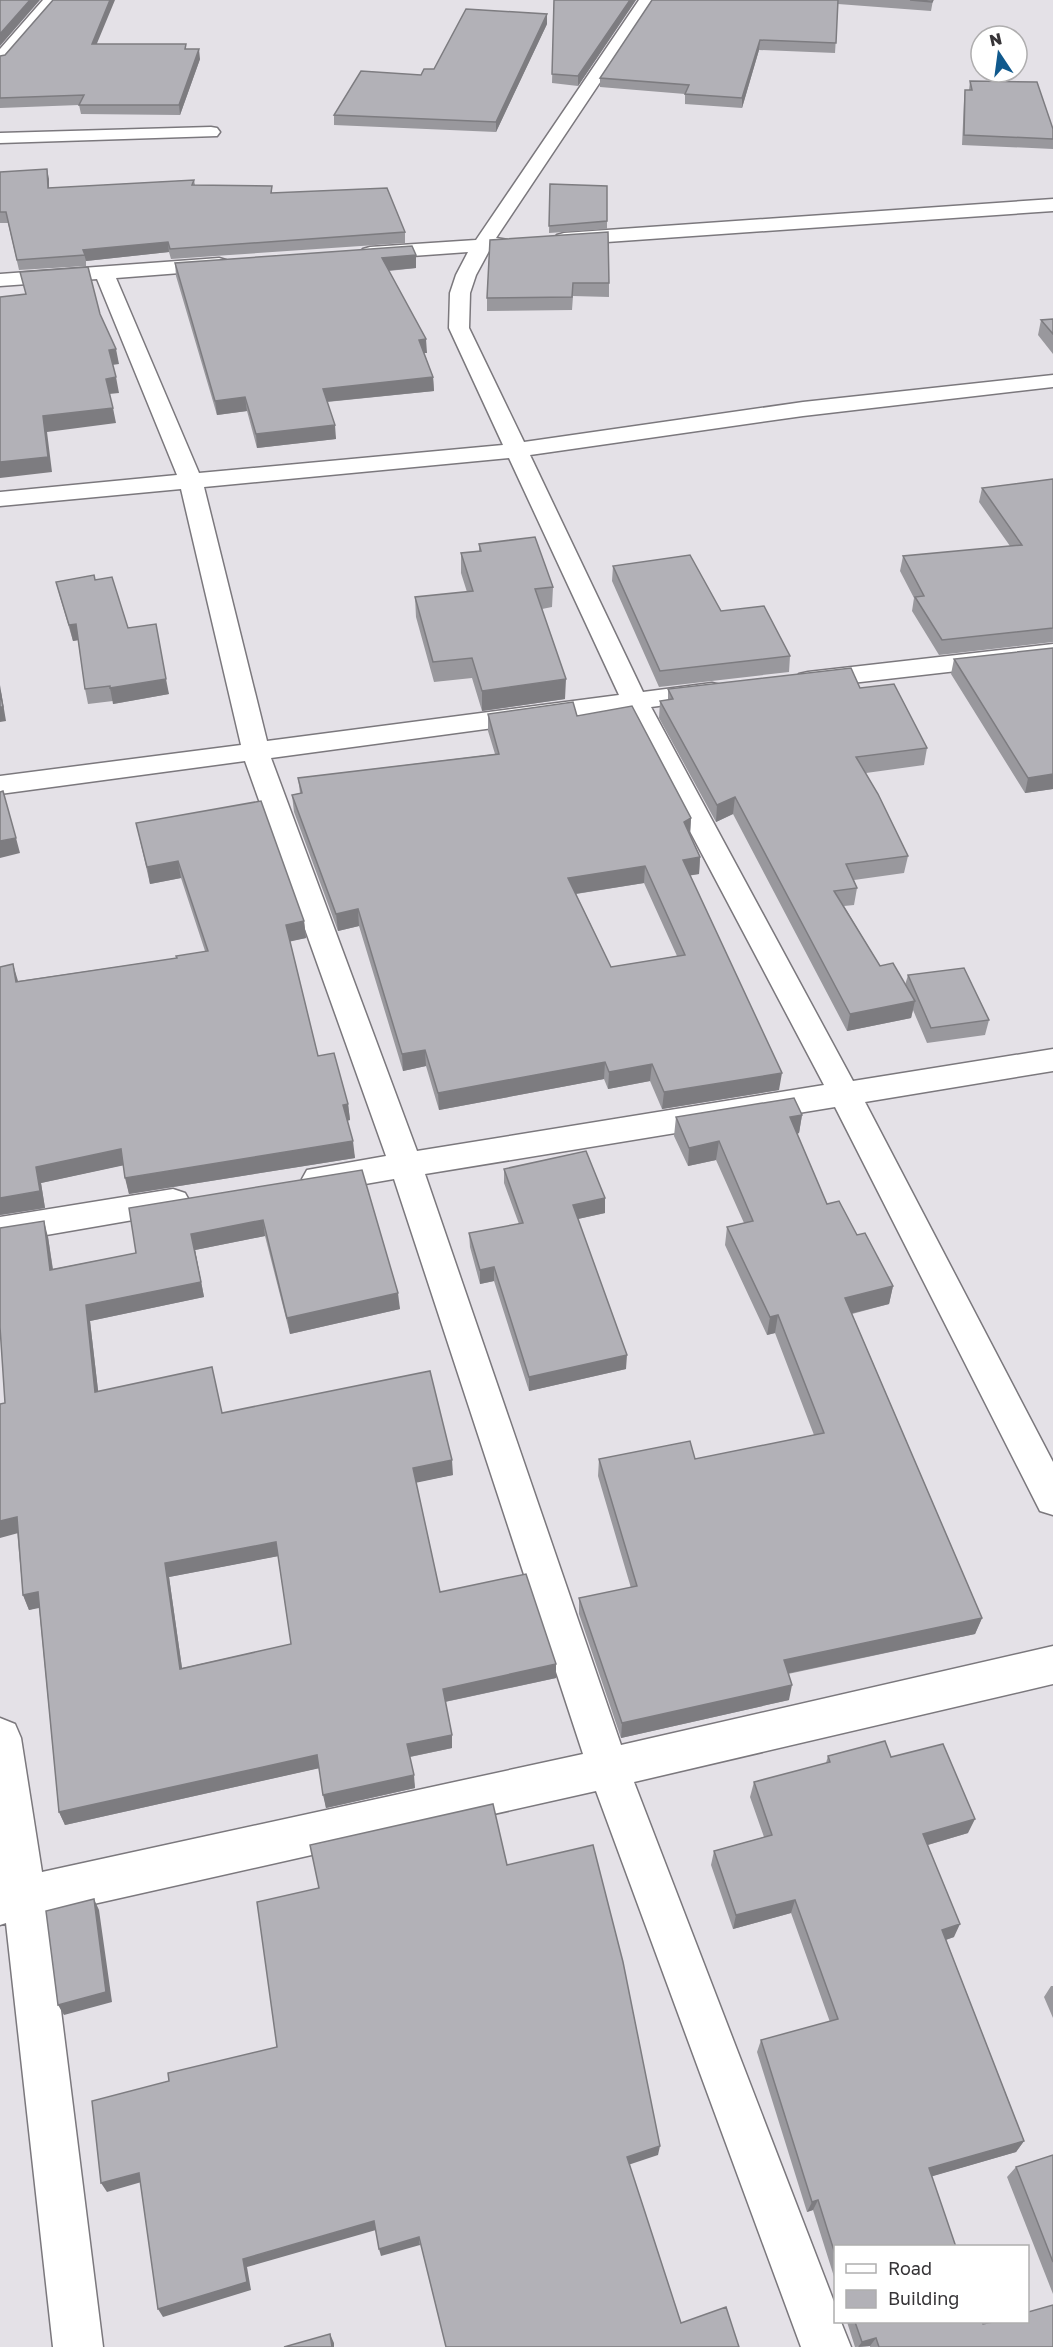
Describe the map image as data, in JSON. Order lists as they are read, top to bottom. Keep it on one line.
{"legend":["Road","Building"],"north":"top"}
